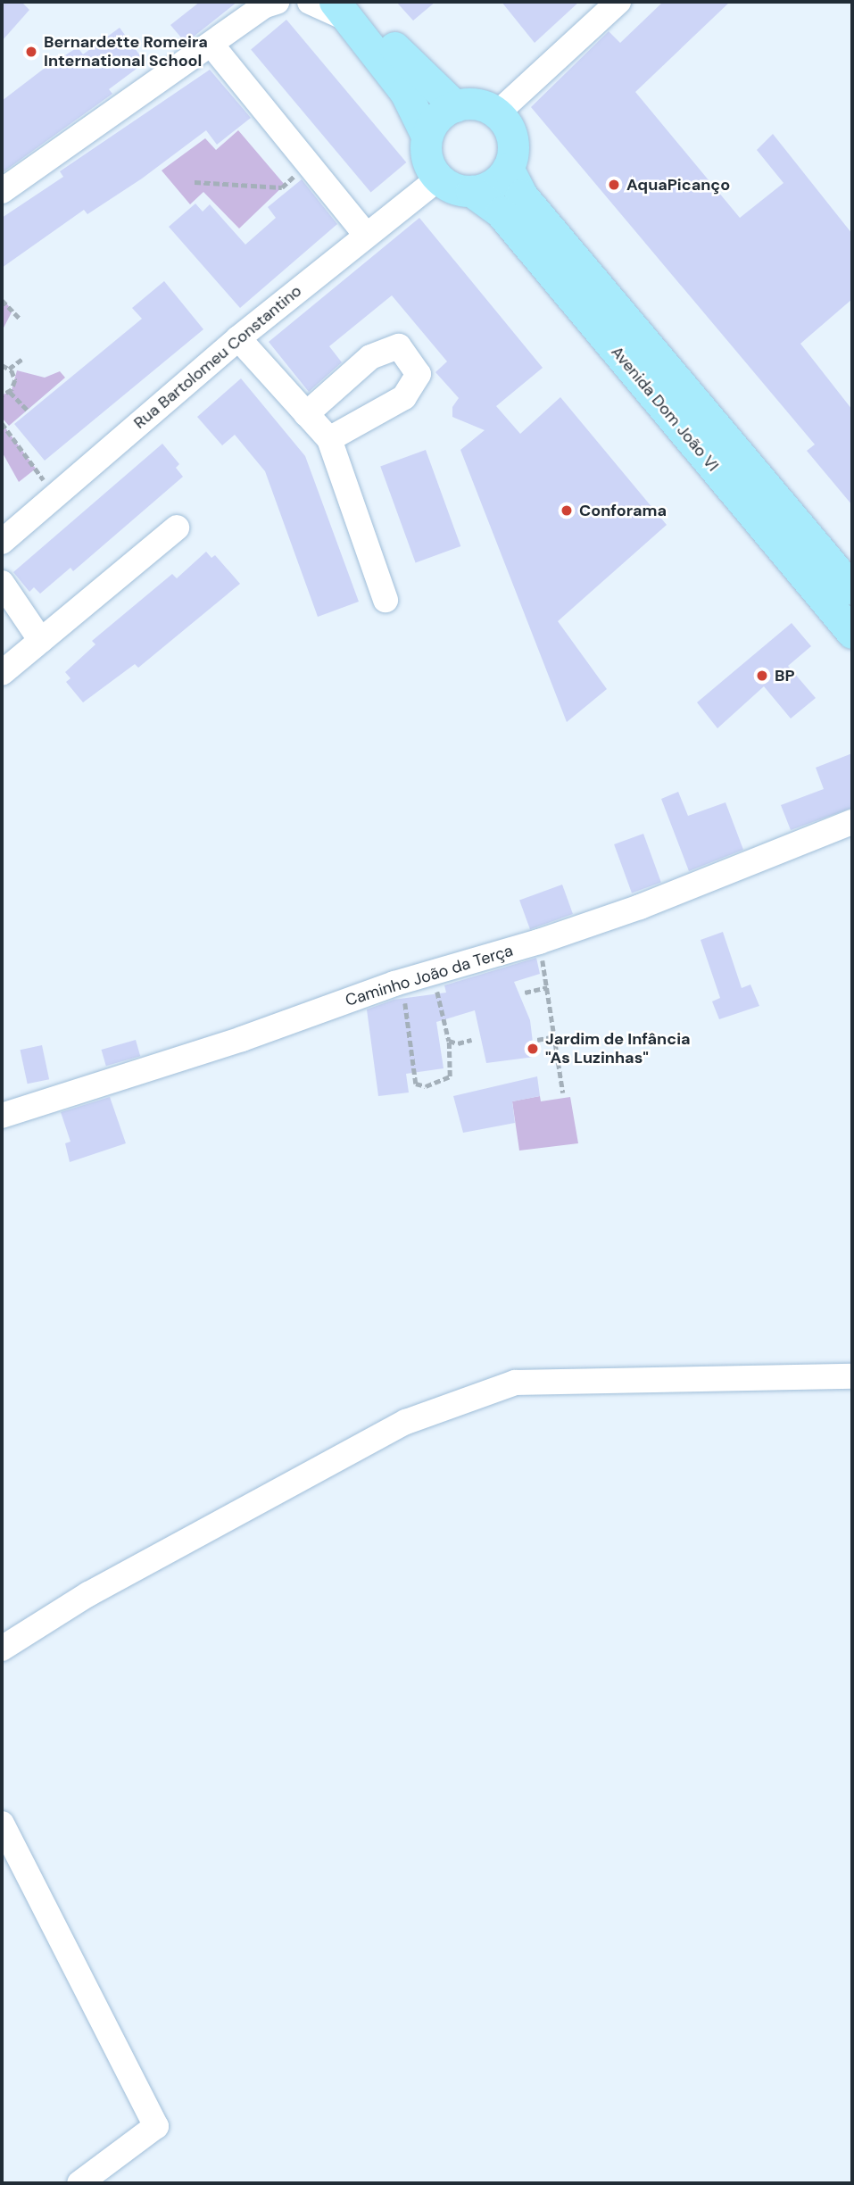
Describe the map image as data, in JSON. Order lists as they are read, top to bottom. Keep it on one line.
{"streets":{"main road":["Avenida Dom João VI"],"street":["Rua Bartolomeu Constantino","Caminho João da Terça"]},"crossings":[["Rua Bartolomeu Constantino","Avenida Dom João VI"]],"places":["Bernardette Romeira International School","AquaPicanço","Conforama","BP","Jardim de Infância \"As Luzinhas\""]}
